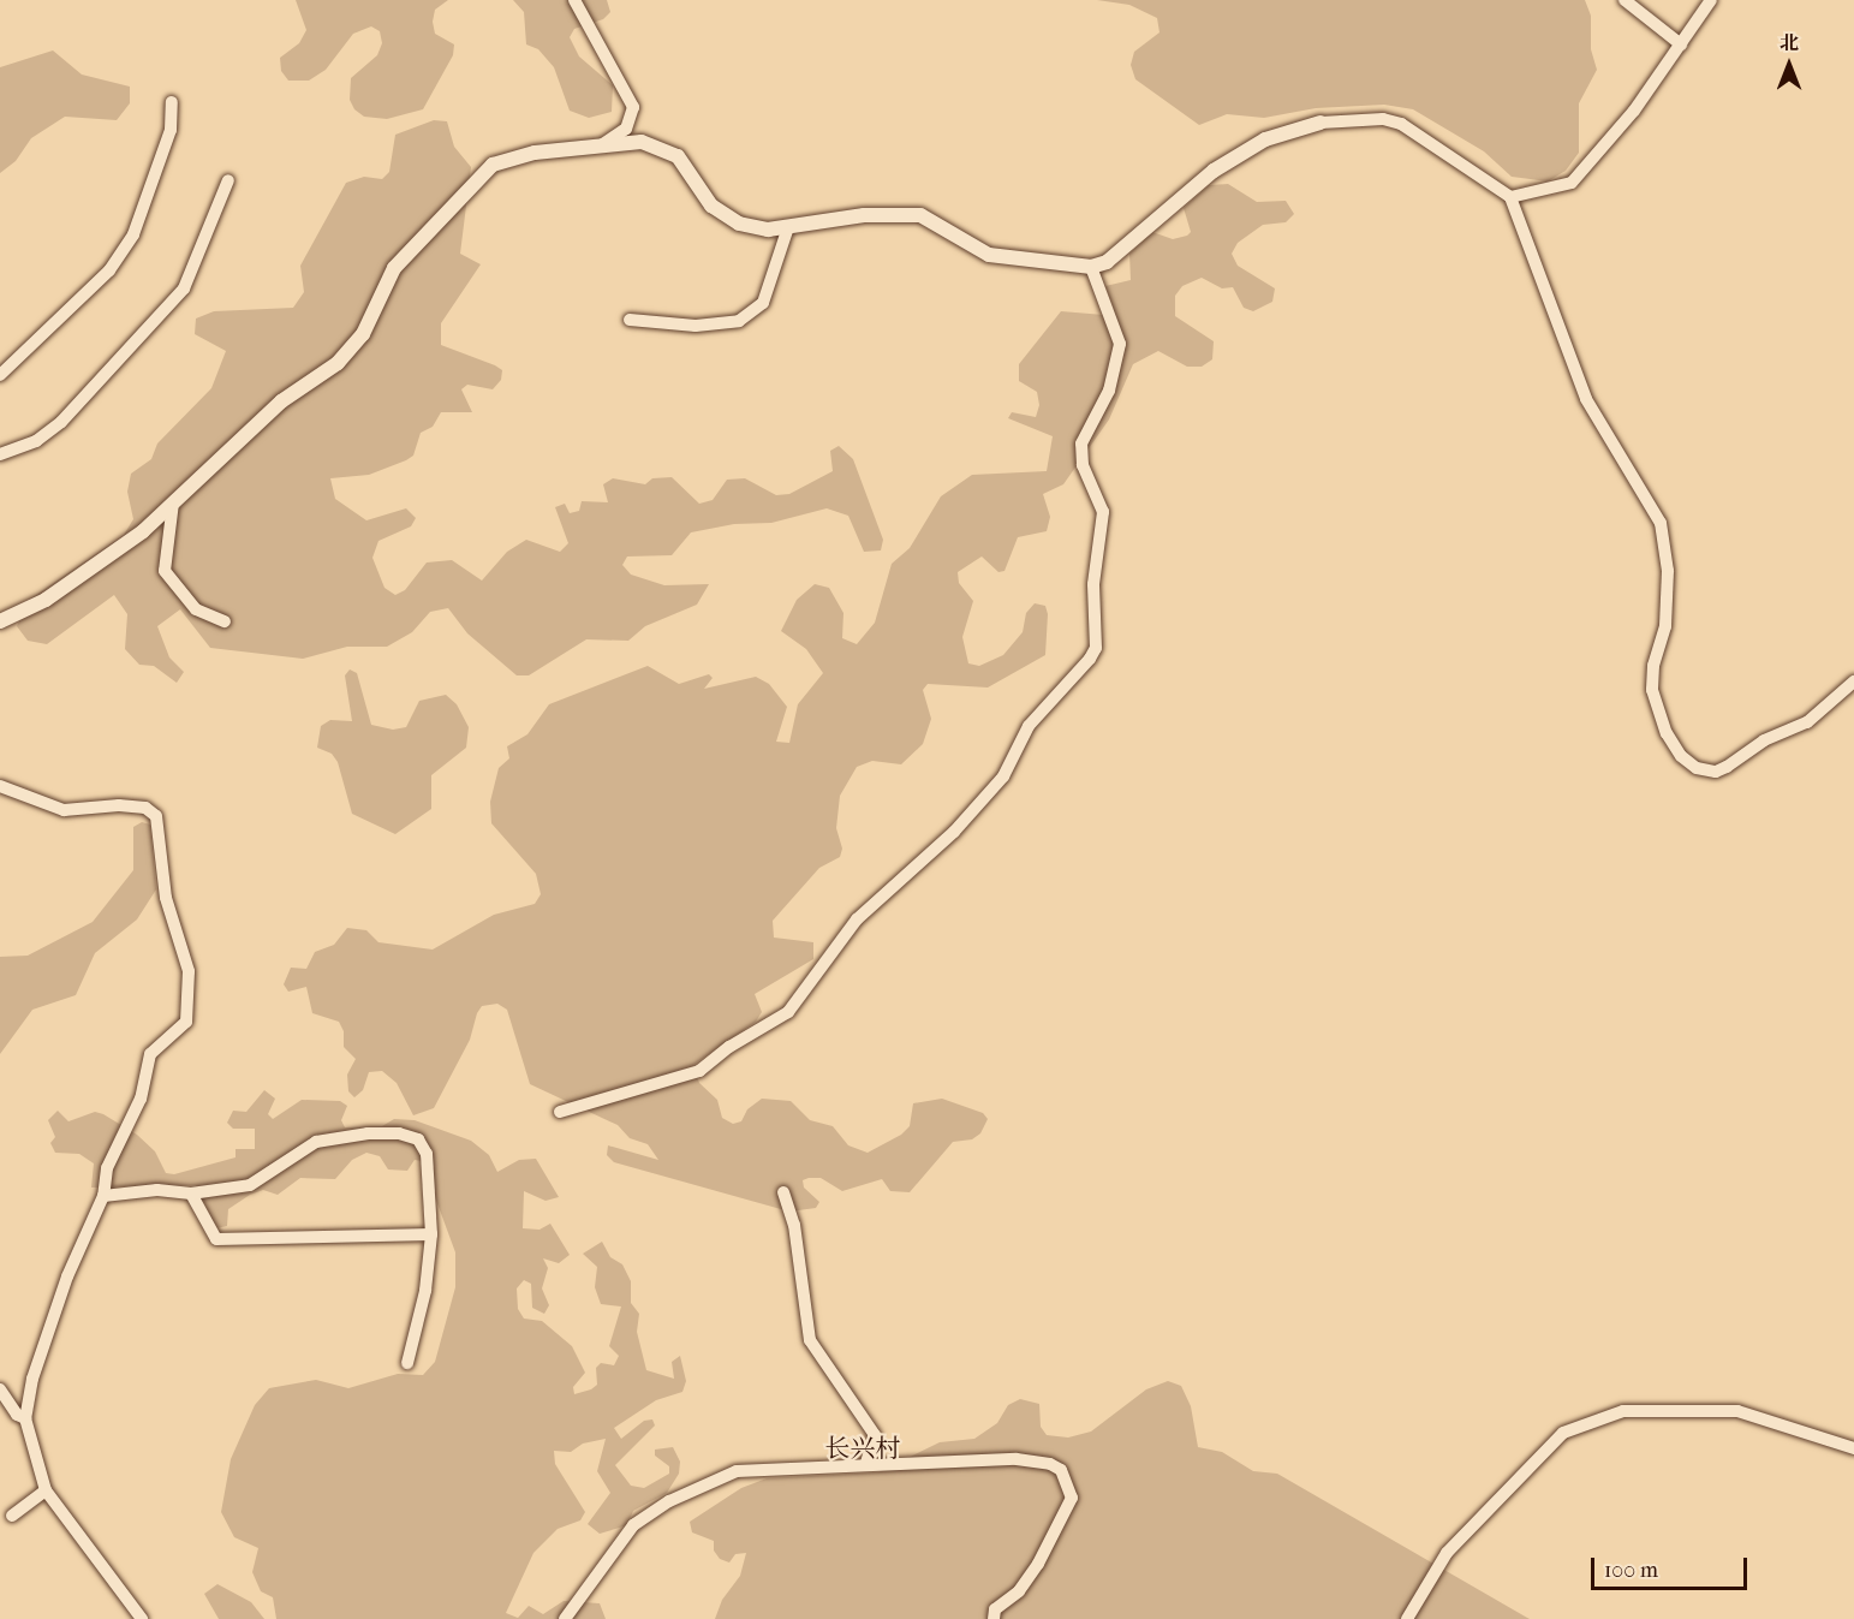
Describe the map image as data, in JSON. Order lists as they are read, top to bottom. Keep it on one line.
{"districts":["长兴村"],"scale_bar":"100 m","north":"top"}
